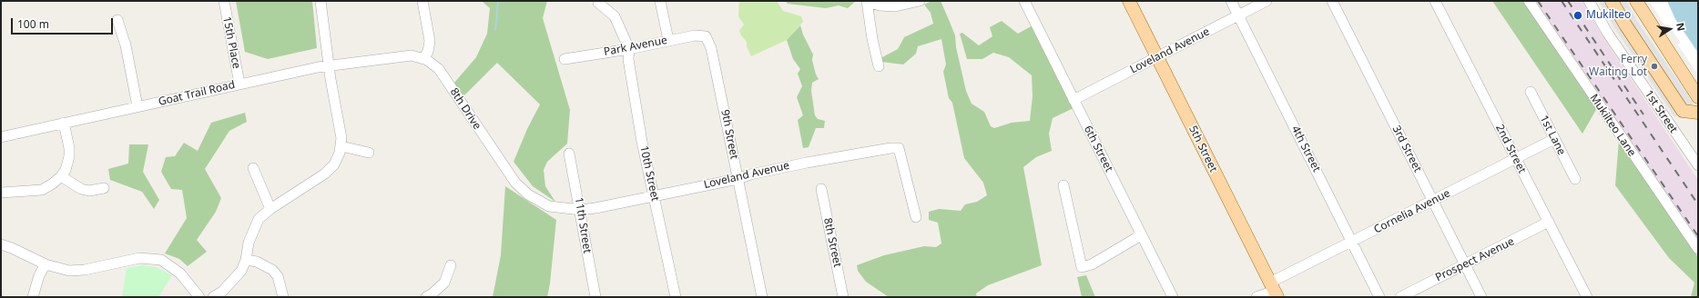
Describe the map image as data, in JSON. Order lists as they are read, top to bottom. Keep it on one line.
{"streets":{"main road":["5th Street"],"street":["15th Place","Park Avenue","Loveland Avenue","Goat Trail Road","8th Drive","1st Street","Mukilteo Lane","9th Street","1st Lane","6th Street","4th Street","3rd Street","2nd Street","10th Street","Cornelia Avenue","11th Street","8th Street","Prospect Avenue"]},"crossings":[["15th Place","Goat Trail Road"],["Park Avenue","9th Street"],["Park Avenue","10th Street"],["Loveland Avenue","8th Drive"],["Loveland Avenue","9th Street"],["Loveland Avenue","6th Street"],["Loveland Avenue","5th Street"],["Loveland Avenue","4th Street"],["Loveland Avenue","10th Street"],["Loveland Avenue","11th Street"],["Goat Trail Road","8th Drive"],["8th Drive","11th Street"],["1st Lane","Cornelia Avenue"],["5th Street","Cornelia Avenue"],["4th Street","Cornelia Avenue"],["3rd Street","Cornelia Avenue"],["3rd Street","Prospect Avenue"],["2nd Street","Cornelia Avenue"],["2nd Street","Prospect Avenue"]],"places":["Mukilteo","Ferry Waiting Lot"],"scale_bar":"100 m","north":"right"}
